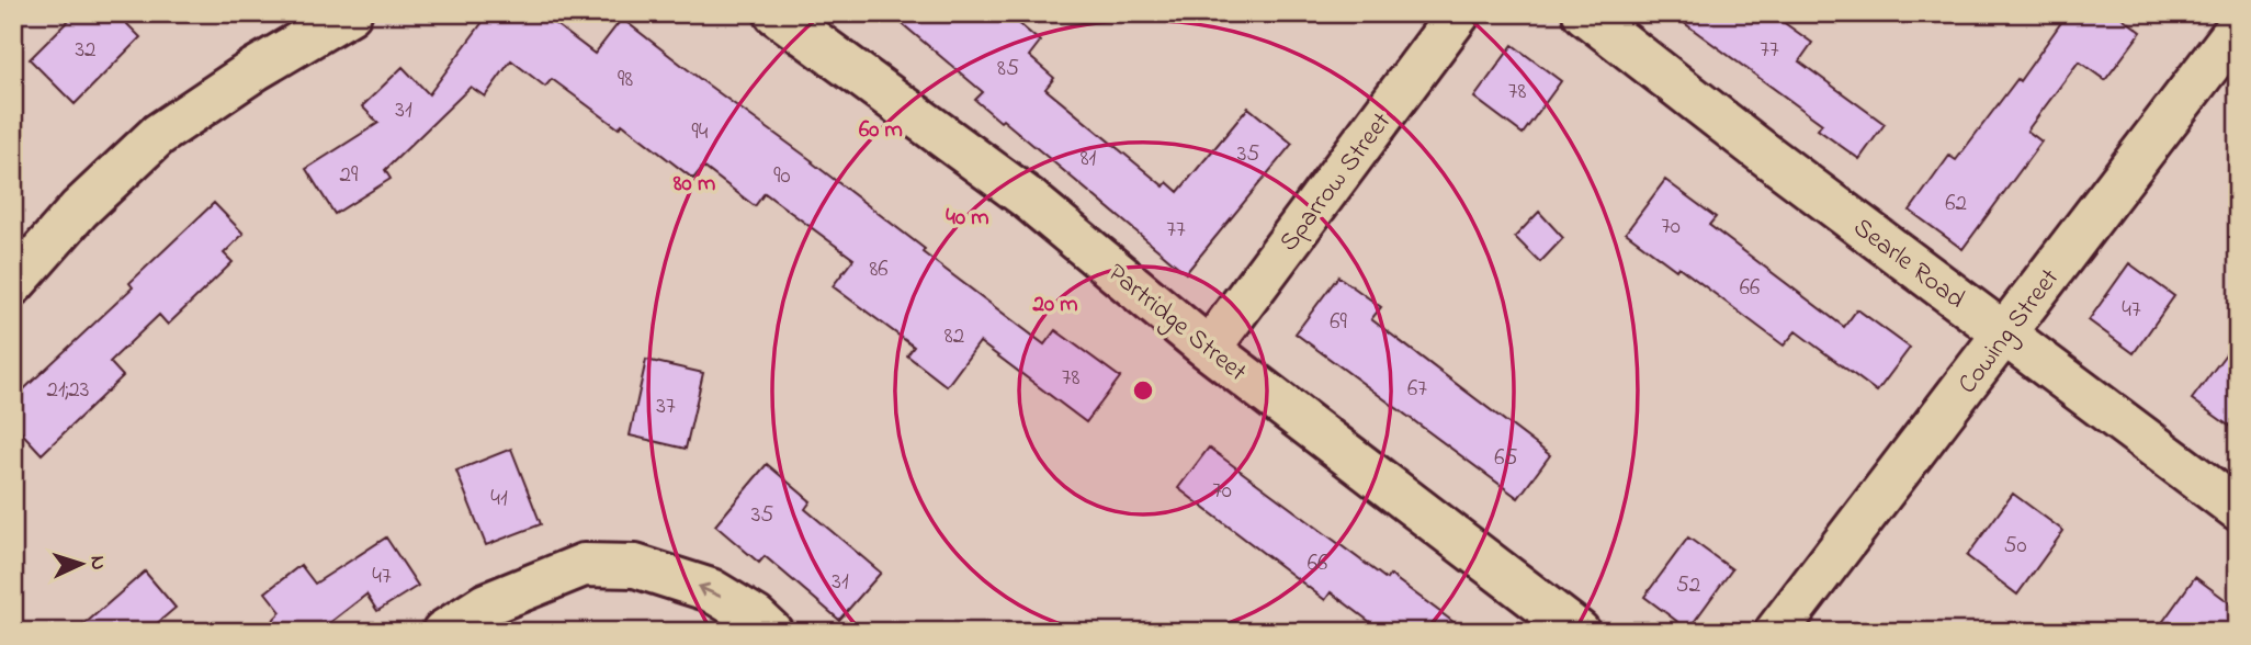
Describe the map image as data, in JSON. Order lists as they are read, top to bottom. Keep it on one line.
{"streets":{"street":["Sparrow Street","Searle Road","Partridge Street","Cowing Street"]},"crossings":[["Sparrow Street","Partridge Street"],["Searle Road","Cowing Street"]],"house_numbers":["32","77","85","98","78","31","94","35","81","29","90","62","70","77","86","66","47","69","82","78","67","21;23","37","65","70","41","35","50","66","47","31","52"],"north":"right","rings":["60 m","80 m","40 m","20 m"]}
